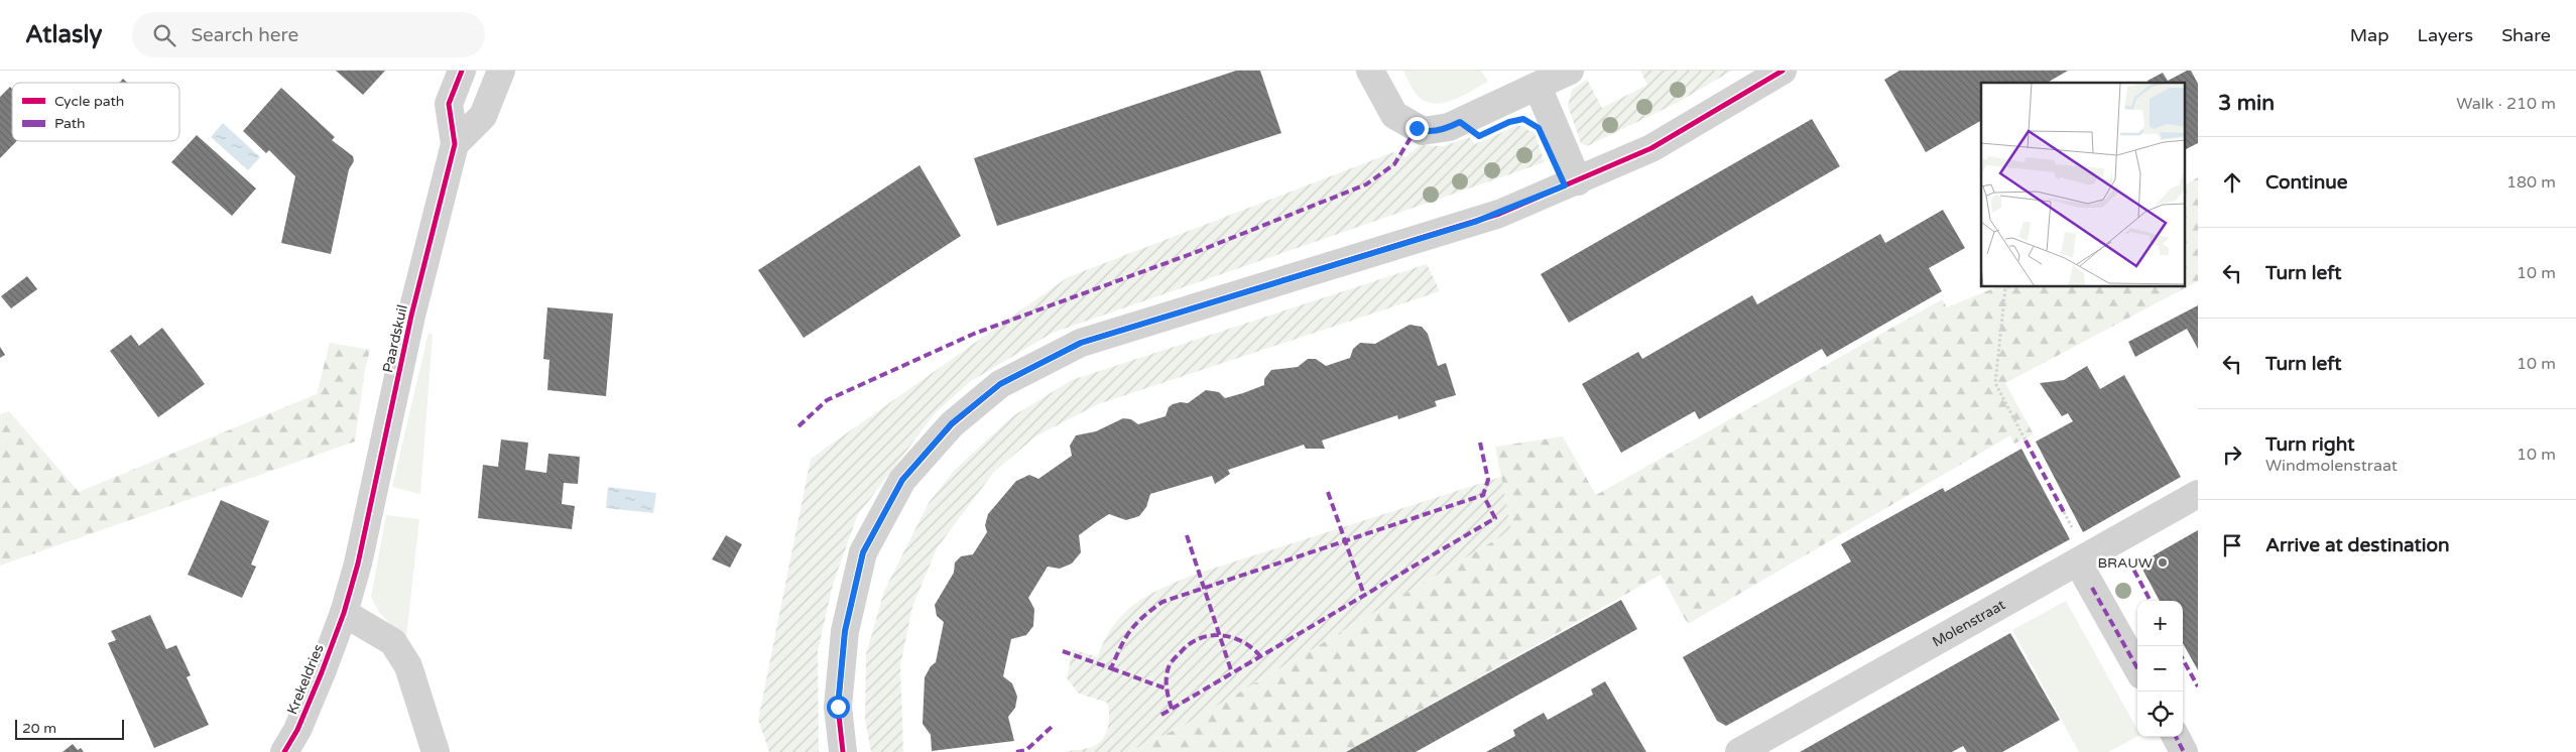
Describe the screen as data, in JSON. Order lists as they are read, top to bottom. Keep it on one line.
{"streets":{"street":["Paardskuil","Molenstraat","Krekeldries"]},"crossings":[["Paardskuil","Krekeldries"]],"places":["BRAUW"],"legend":["Cycle path","Path"],"scale_bar":"20 m","page":{"header":"Atlasly","search":"Search here","nav":["Map","Layers","Share"],"heading":["3 min","Walk · 210 m"],"list":[["Continue","180 m"],["Turn left","10 m"],["Turn left","10 m"],["Turn right","Windmolenstraat","10 m"],"Arrive at destination"],"map_buttons":["+","−"],"scale":"20 m"}}
